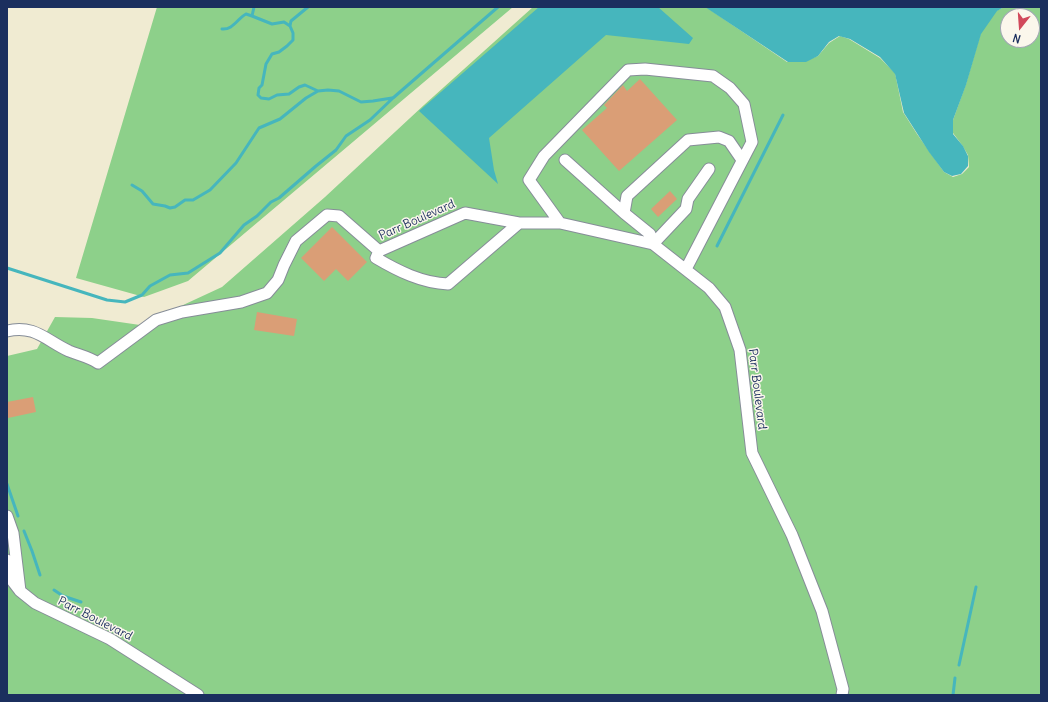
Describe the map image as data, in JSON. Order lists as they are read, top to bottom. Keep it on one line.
{"streets":{"lane":["Parr Boulevard"]},"north":"bottom"}
